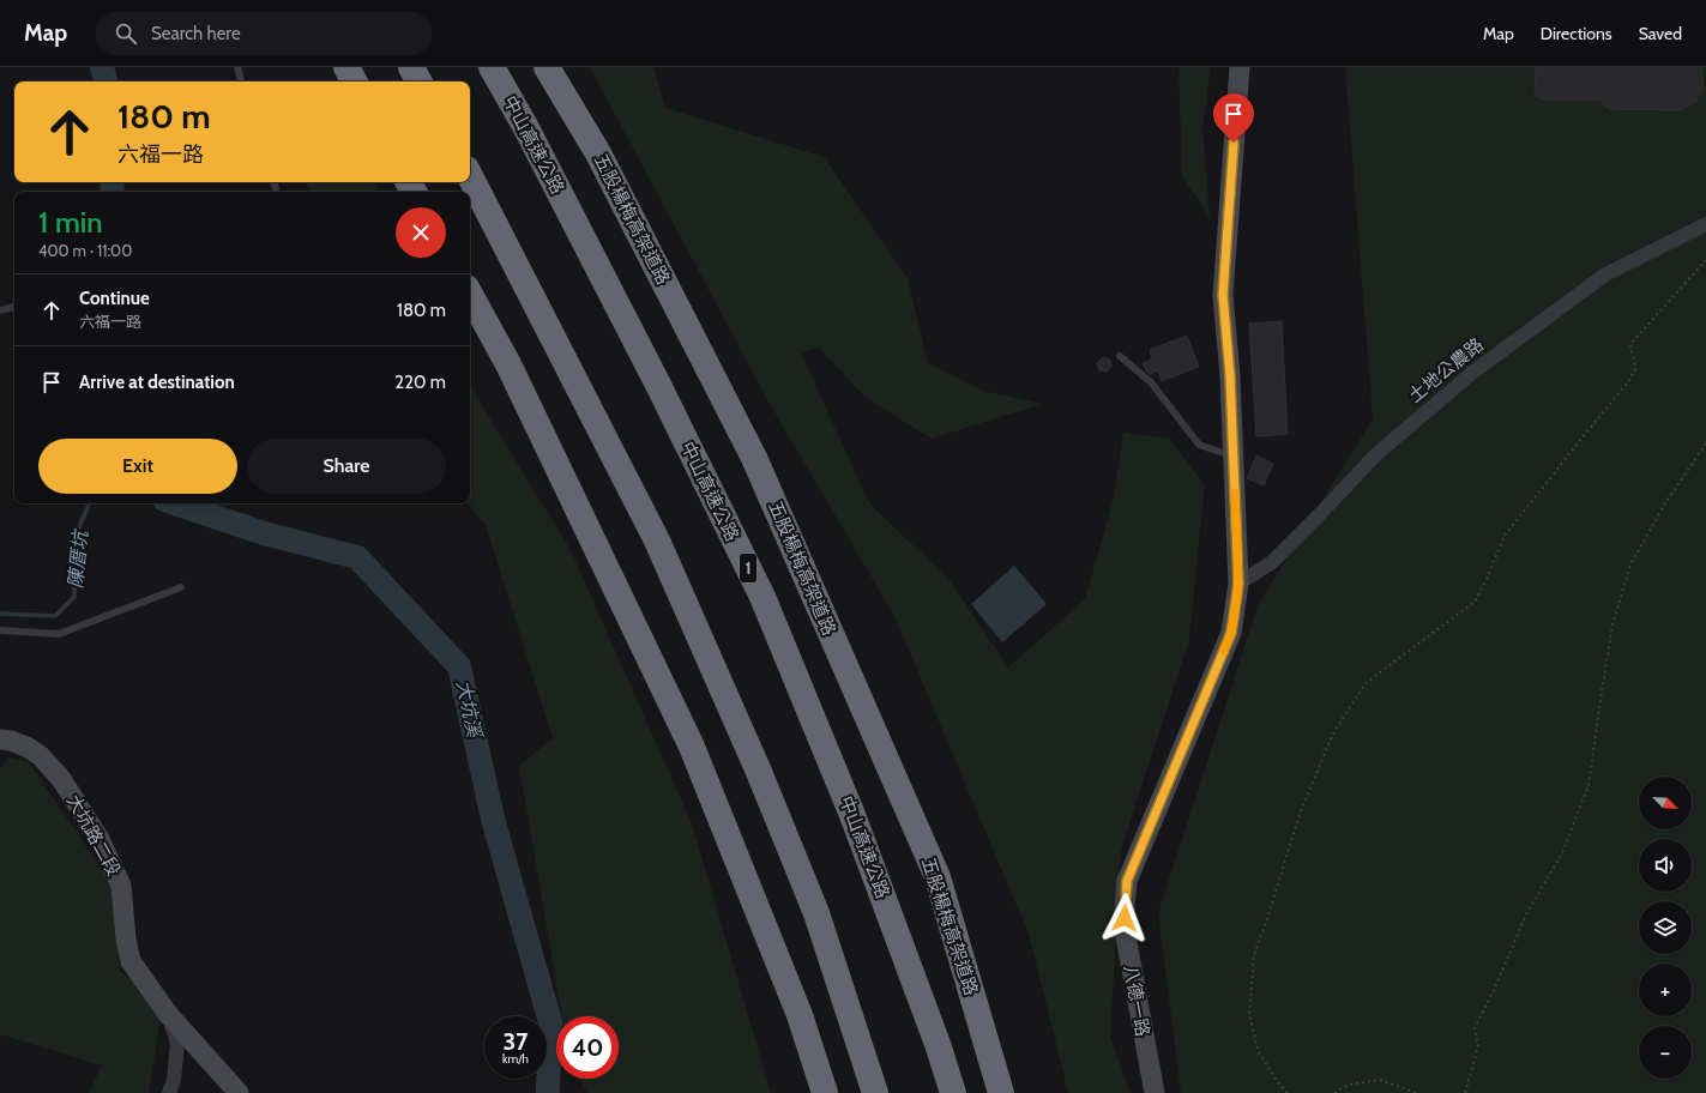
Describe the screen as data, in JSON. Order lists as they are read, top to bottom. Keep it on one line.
{"streets":{"highway":["中山高速公路","五股楊梅高架道路","1"],"street":["土地公農路","大坑路二段","八德一路"]},"crossings":[["土地公農路","八德一路"]],"water":["陳厝坑","大坑溪"],"north":"bottom right","page":{"header":"Map","search":"Search here","nav":["Map","Directions","Saved"],"turn":["180 m","六福一路"],"heading":["1 min","400 m · 11:00"],"list":[{"name":"Continue","note":"六福一路","value":"180 m"},{"name":"Arrive at destination","value":"220 m"}],"buttons":["Exit","Share"],"map_buttons":["+","−"],"speed":"37 km/h","limit":"40"}}
